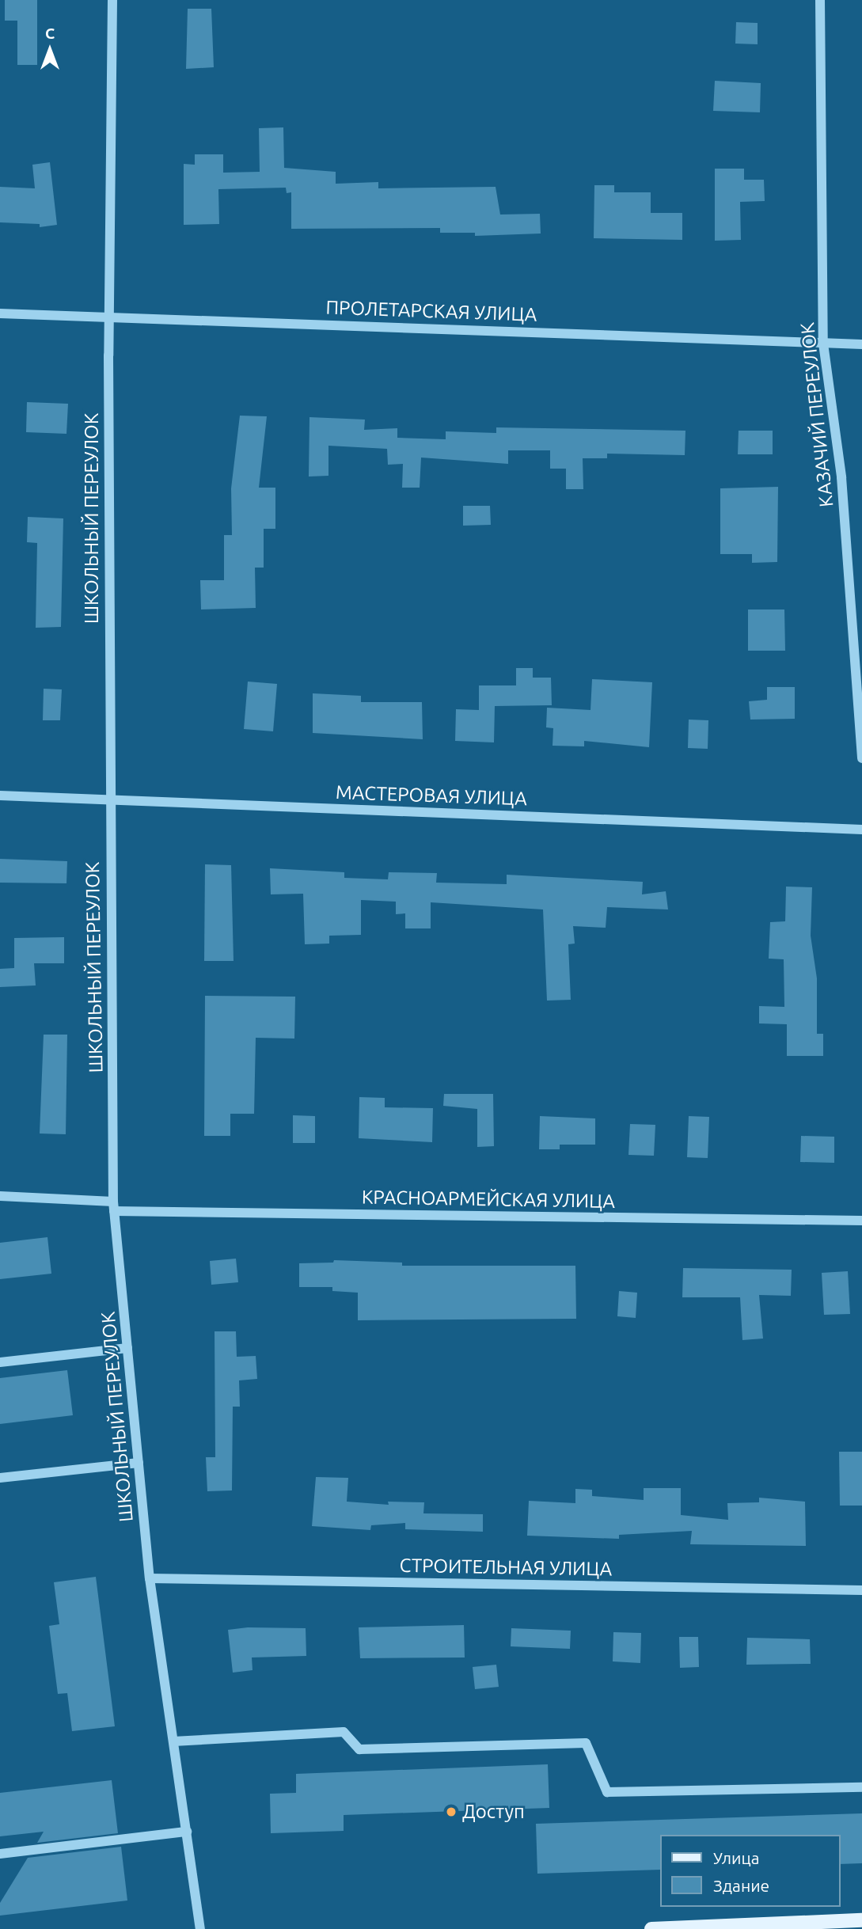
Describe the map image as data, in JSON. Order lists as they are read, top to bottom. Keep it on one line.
{"streets":{"street":["ПРОЛЕТАРСКАЯ УЛИЦА","КАЗАЧИЙ ПЕРЕУЛОК","ШКОЛЬНЫЙ ПЕРЕУЛОК","МАСТЕРОВАЯ УЛИЦА","КРАСНОАРМЕЙСКАЯ УЛИЦА","СТРОИТЕЛЬНАЯ УЛИЦА"]},"crossings":[["ПРОЛЕТАРСКАЯ УЛИЦА","КАЗАЧИЙ ПЕРЕУЛОК"],["ПРОЛЕТАРСКАЯ УЛИЦА","ШКОЛЬНЫЙ ПЕРЕУЛОК"],["ШКОЛЬНЫЙ ПЕРЕУЛОК","МАСТЕРОВАЯ УЛИЦА"],["ШКОЛЬНЫЙ ПЕРЕУЛОК","КРАСНОАРМЕЙСКАЯ УЛИЦА"],["ШКОЛЬНЫЙ ПЕРЕУЛОК","СТРОИТЕЛЬНАЯ УЛИЦА"]],"places":["Доступ"],"legend":["Улица","Здание"],"north":"top"}
